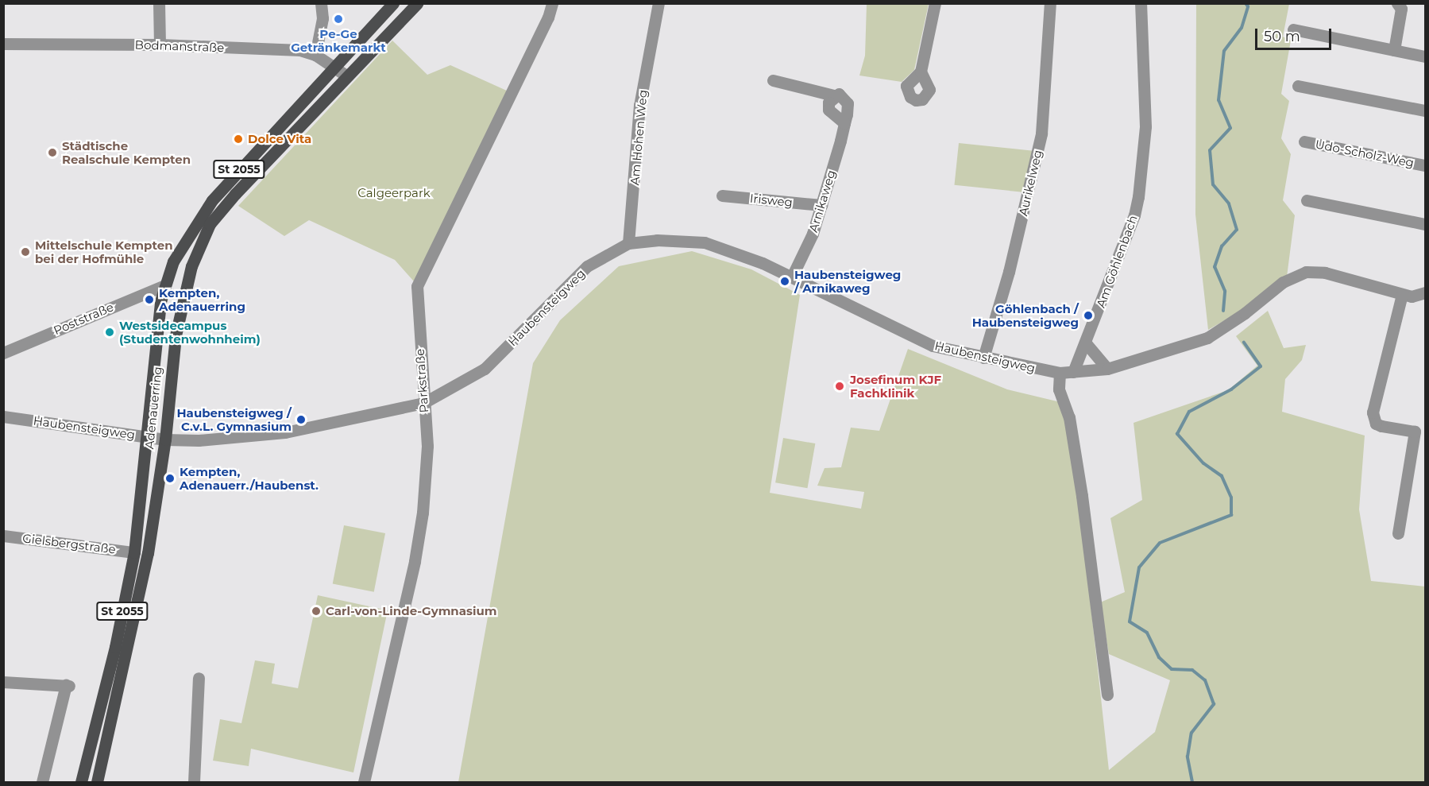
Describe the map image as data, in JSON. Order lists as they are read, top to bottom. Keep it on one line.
{"streets":{"main road":["St 2055","Adenauerring"],"street":["Bodmanstraße","Am Hohen Weg","Udo-Scholz-Weg","Aurikelweg","Irisweg","Arnikaweg","Am Göhlenbach","Haubensteigweg","Poststraße","Parkstraße","Gielsbergstraße"]},"crossings":[["Bodmanstraße","Adenauerring"],["Am Hohen Weg","Haubensteigweg"],["Aurikelweg","Haubensteigweg"],["Irisweg","Arnikaweg"],["Arnikaweg","Haubensteigweg"],["Am Göhlenbach","Haubensteigweg"],["Haubensteigweg","Parkstraße"],["Haubensteigweg","Adenauerring"],["Poststraße","Adenauerring"],["Adenauerring","Gielsbergstraße"]],"parks":["Calgeerpark"],"places":["Pe-Ge Getränkemarkt","Dolce Vita","Städtische Realschule Kempten","Mittelschule Kempten bei der Hofmühle","Haubensteigweg / Arnikaweg","Kempten, Adenauerring","Göhlenbach / Haubensteigweg","Westsidecampus (Studentenwohnheim)","Josefinum KJF Fachklinik","Haubensteigweg / C.v.L. Gymnasium","Kempten, Adenauerr./Haubenst.","Carl-von-Linde-Gymnasium"],"scale_bar":"50 m"}
